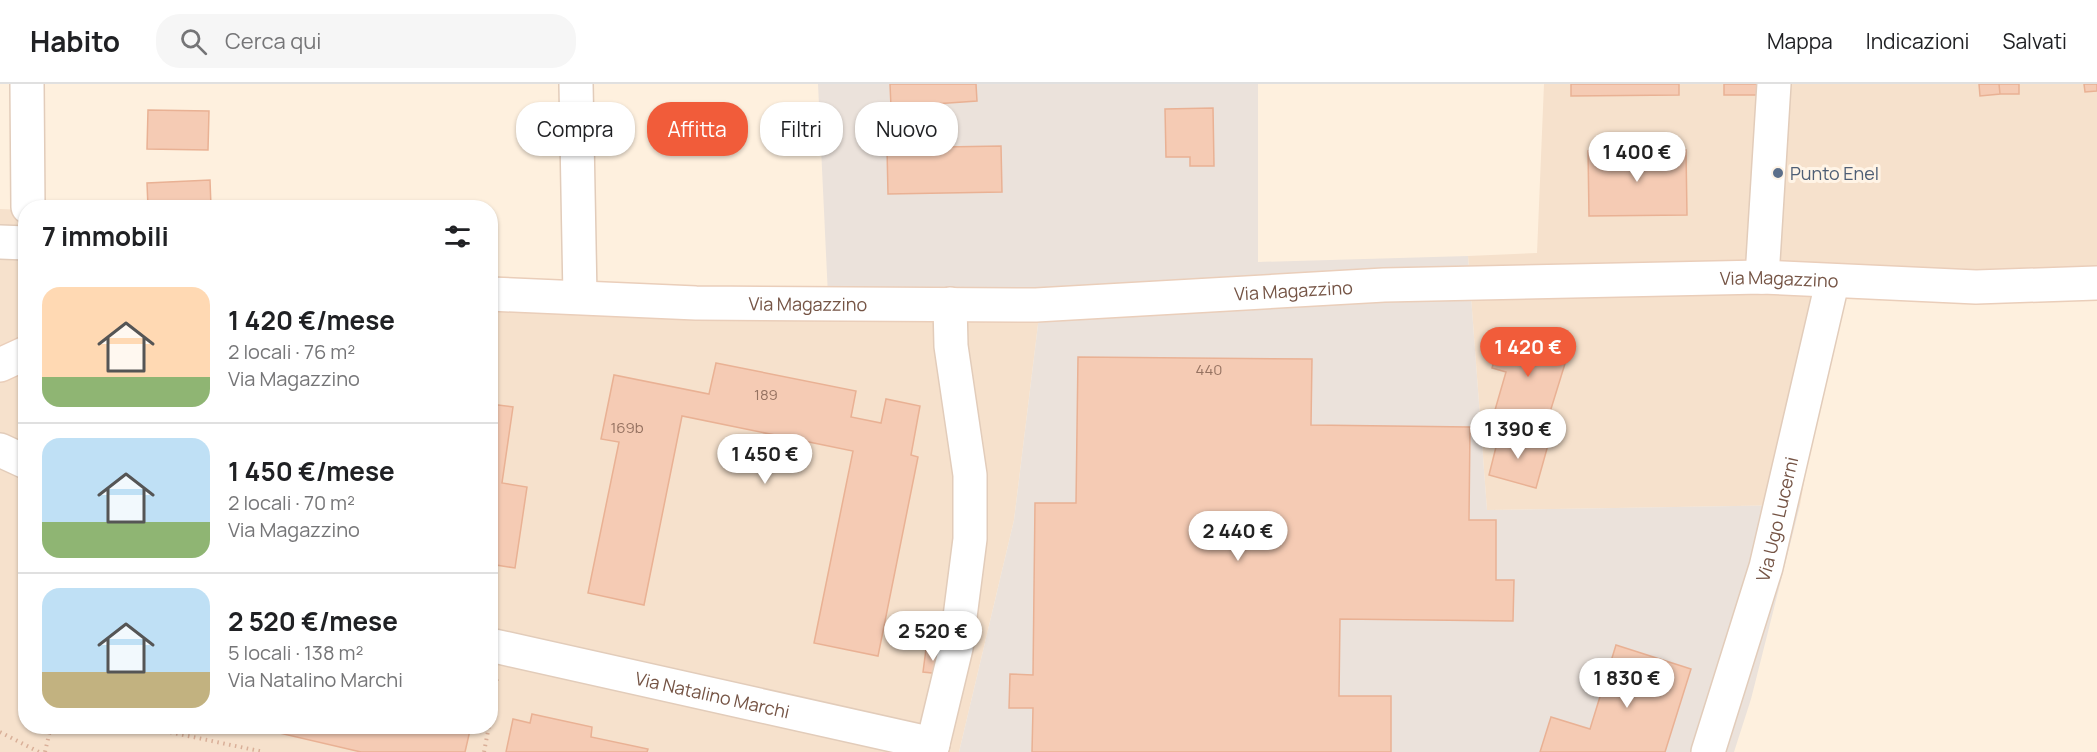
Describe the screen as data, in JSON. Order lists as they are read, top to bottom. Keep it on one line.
{"streets":{"street":["Via Magazzino","Via Ugo Lucerni","Via Natalino Marchi"]},"crossings":[["Via Magazzino","Via Ugo Lucerni"],["Via Magazzino","Via Natalino Marchi"]],"places":["Punto Enel"],"house_numbers":["440","189","169b"],"page":{"header":"Habito","search":"Cerca qui","nav":["Mappa","Indicazioni","Salvati"],"chip":["Compra","Affitta","Filtri","Nuovo"],"price":["1 400 €","1 420 €","1 390 €","1 450 €","2 440 €","2 520 €","1 830 €"],"heading":"7 immobili","list":[{"name":"1 420 €/mese","note":"2 locali · 76 m² · Via Magazzino"},{"name":"1 450 €/mese","note":"2 locali · 70 m² · Via Magazzino"},{"name":"2 520 €/mese","note":"5 locali · 138 m² · Via Natalino Marchi"}]}}
